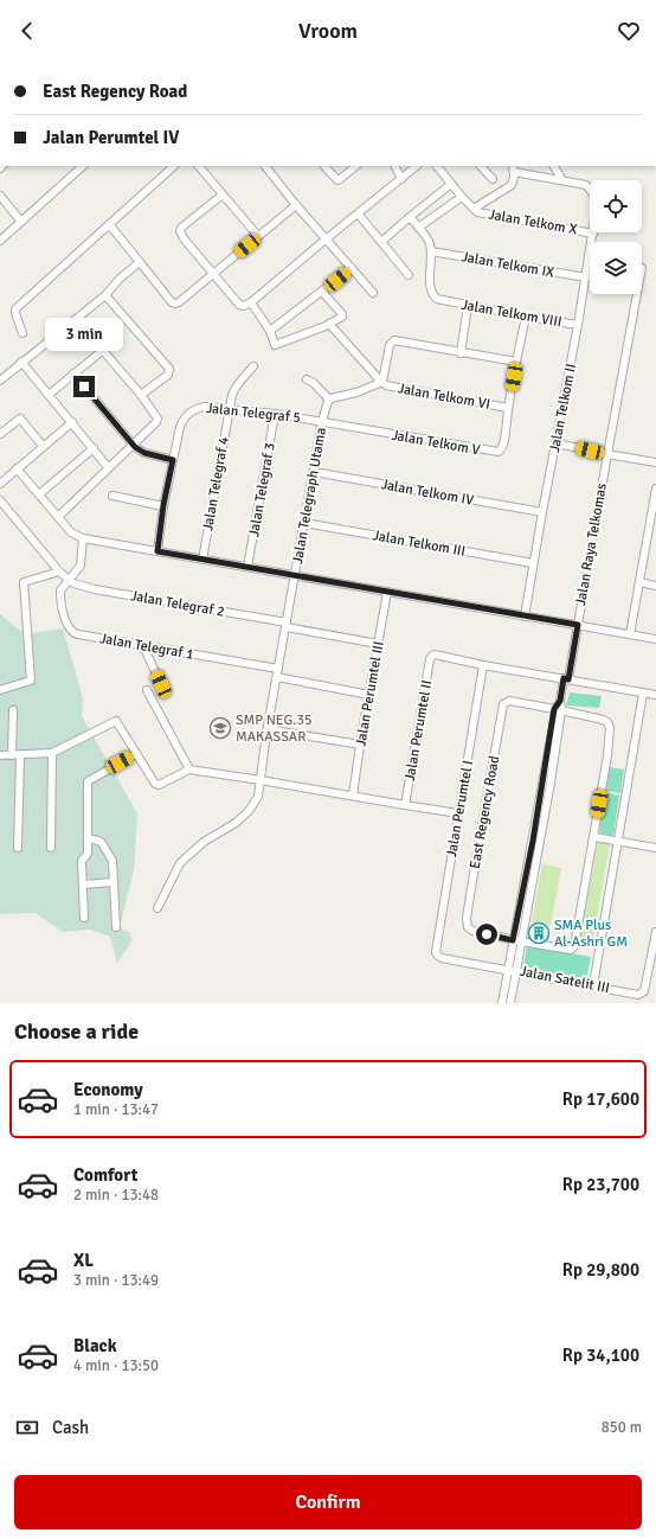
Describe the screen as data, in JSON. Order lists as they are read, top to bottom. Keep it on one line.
{"streets":{"street":["Jalan Telkom X","Jalan Telkom IX","Jalan Telkom VIII","Jalan Telkom VI","Jalan Telkom II","Jalan Telegraf 5","Jalan Telkom V","Jalan Telegraf 4","Jalan Telegraf 3","Jalan Telkom IV","Jalan Telegraph Utama","Jalan Telkom III","Jalan Raya Telkomas","Jalan Telegraf 2","Jalan Telegraf 1","Jalan Perumtel III","Jalan Perumtel II","Jalan Perumtel I","East Regency Road","Jalan Satelit III"]},"crossings":[["Jalan Telkom X","Jalan Telkom II"],["Jalan Telkom IX","Jalan Telkom VIII"],["Jalan Telkom IX","Jalan Telkom II"],["Jalan Telkom VIII","Jalan Telkom II"],["Jalan Telkom VIII","Jalan Telkom V"],["Jalan Telkom VI","Jalan Telkom V"],["Jalan Telkom II","Jalan Telkom IV"],["Jalan Telkom II","Jalan Telkom III"],["Jalan Telegraf 5","Jalan Telkom V"],["Jalan Telegraf 5","Jalan Telegraf 4"],["Jalan Telegraf 5","Jalan Telegraf 3"],["Jalan Telegraf 5","Jalan Telegraph Utama"],["Jalan Telkom V","Jalan Telegraph Utama"],["Jalan Telkom IV","Jalan Telegraph Utama"],["Jalan Telegraph Utama","Jalan Telkom III"],["Jalan Telegraph Utama","Jalan Telegraf 2"],["Jalan Telegraph Utama","Jalan Telegraf 1"],["Jalan Raya Telkomas","East Regency Road"],["Jalan Raya Telkomas","Jalan Satelit III"],["Jalan Telegraf 2","Jalan Telegraf 1"],["Jalan Telegraf 2","Jalan Perumtel III"],["Jalan Perumtel II","Jalan Perumtel I"],["Jalan Perumtel I","Jalan Satelit III"]],"places":{"school or university":["SMP NEG.35 MAKASSAR"],"building":["SMA Plus Al-Ashri GM"]},"page":{"header":"Vroom","banner":["East Regency Road","Jalan Perumtel IV"],"bubble":"3 min","heading":"Choose a ride","list":[{"name":"Economy","note":"1 min · 13:47","value":"Rp 17,600"},{"name":"Comfort","note":"2 min · 13:48","value":"Rp 23,700"},{"name":"XL","note":"3 min · 13:49","value":"Rp 29,800"},{"name":"Black","note":"4 min · 13:50","value":"Rp 34,100"}],"pay":["Cash","850 m"],"buttons":"Confirm"}}
